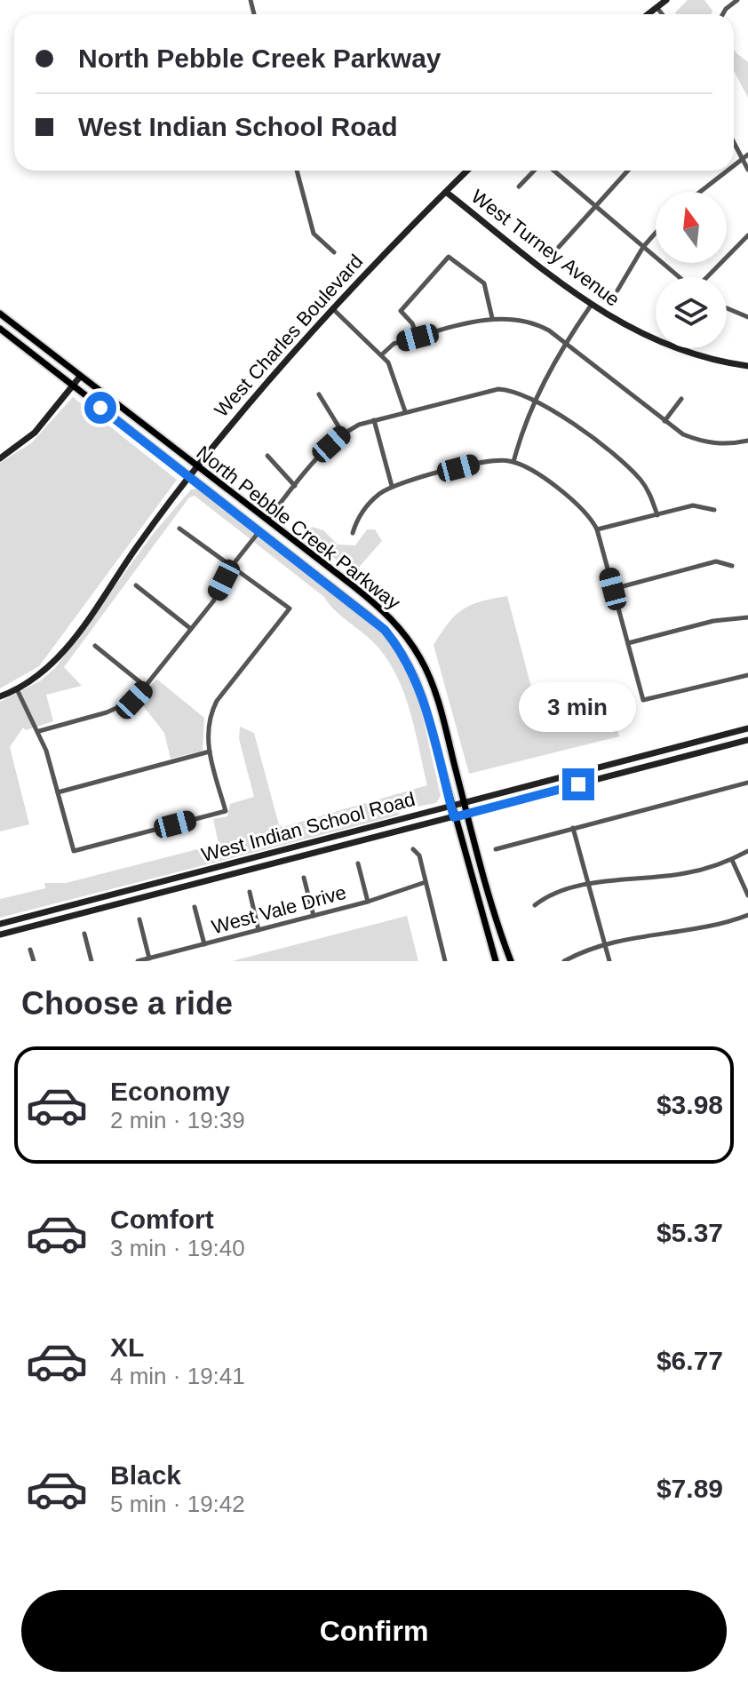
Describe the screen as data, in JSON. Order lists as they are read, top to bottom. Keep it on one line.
{"streets":{"main road":["West Turney Avenue","West Charles Boulevard","North Pebble Creek Parkway","West Indian School Road"],"street":["West Vale Drive"]},"crossings":[["West Turney Avenue","West Charles Boulevard"],["West Charles Boulevard","North Pebble Creek Parkway"],["North Pebble Creek Parkway","West Indian School Road"]],"north":"top","page":{"banner":["North Pebble Creek Parkway","West Indian School Road"],"bubble":"3 min","heading":"Choose a ride","list":[{"name":"Economy","note":"2 min · 19:39","value":"$3.98"},{"name":"Comfort","note":"3 min · 19:40","value":"$5.37"},{"name":"XL","note":"4 min · 19:41","value":"$6.77"},{"name":"Black","note":"5 min · 19:42","value":"$7.89"}],"buttons":"Confirm"}}
